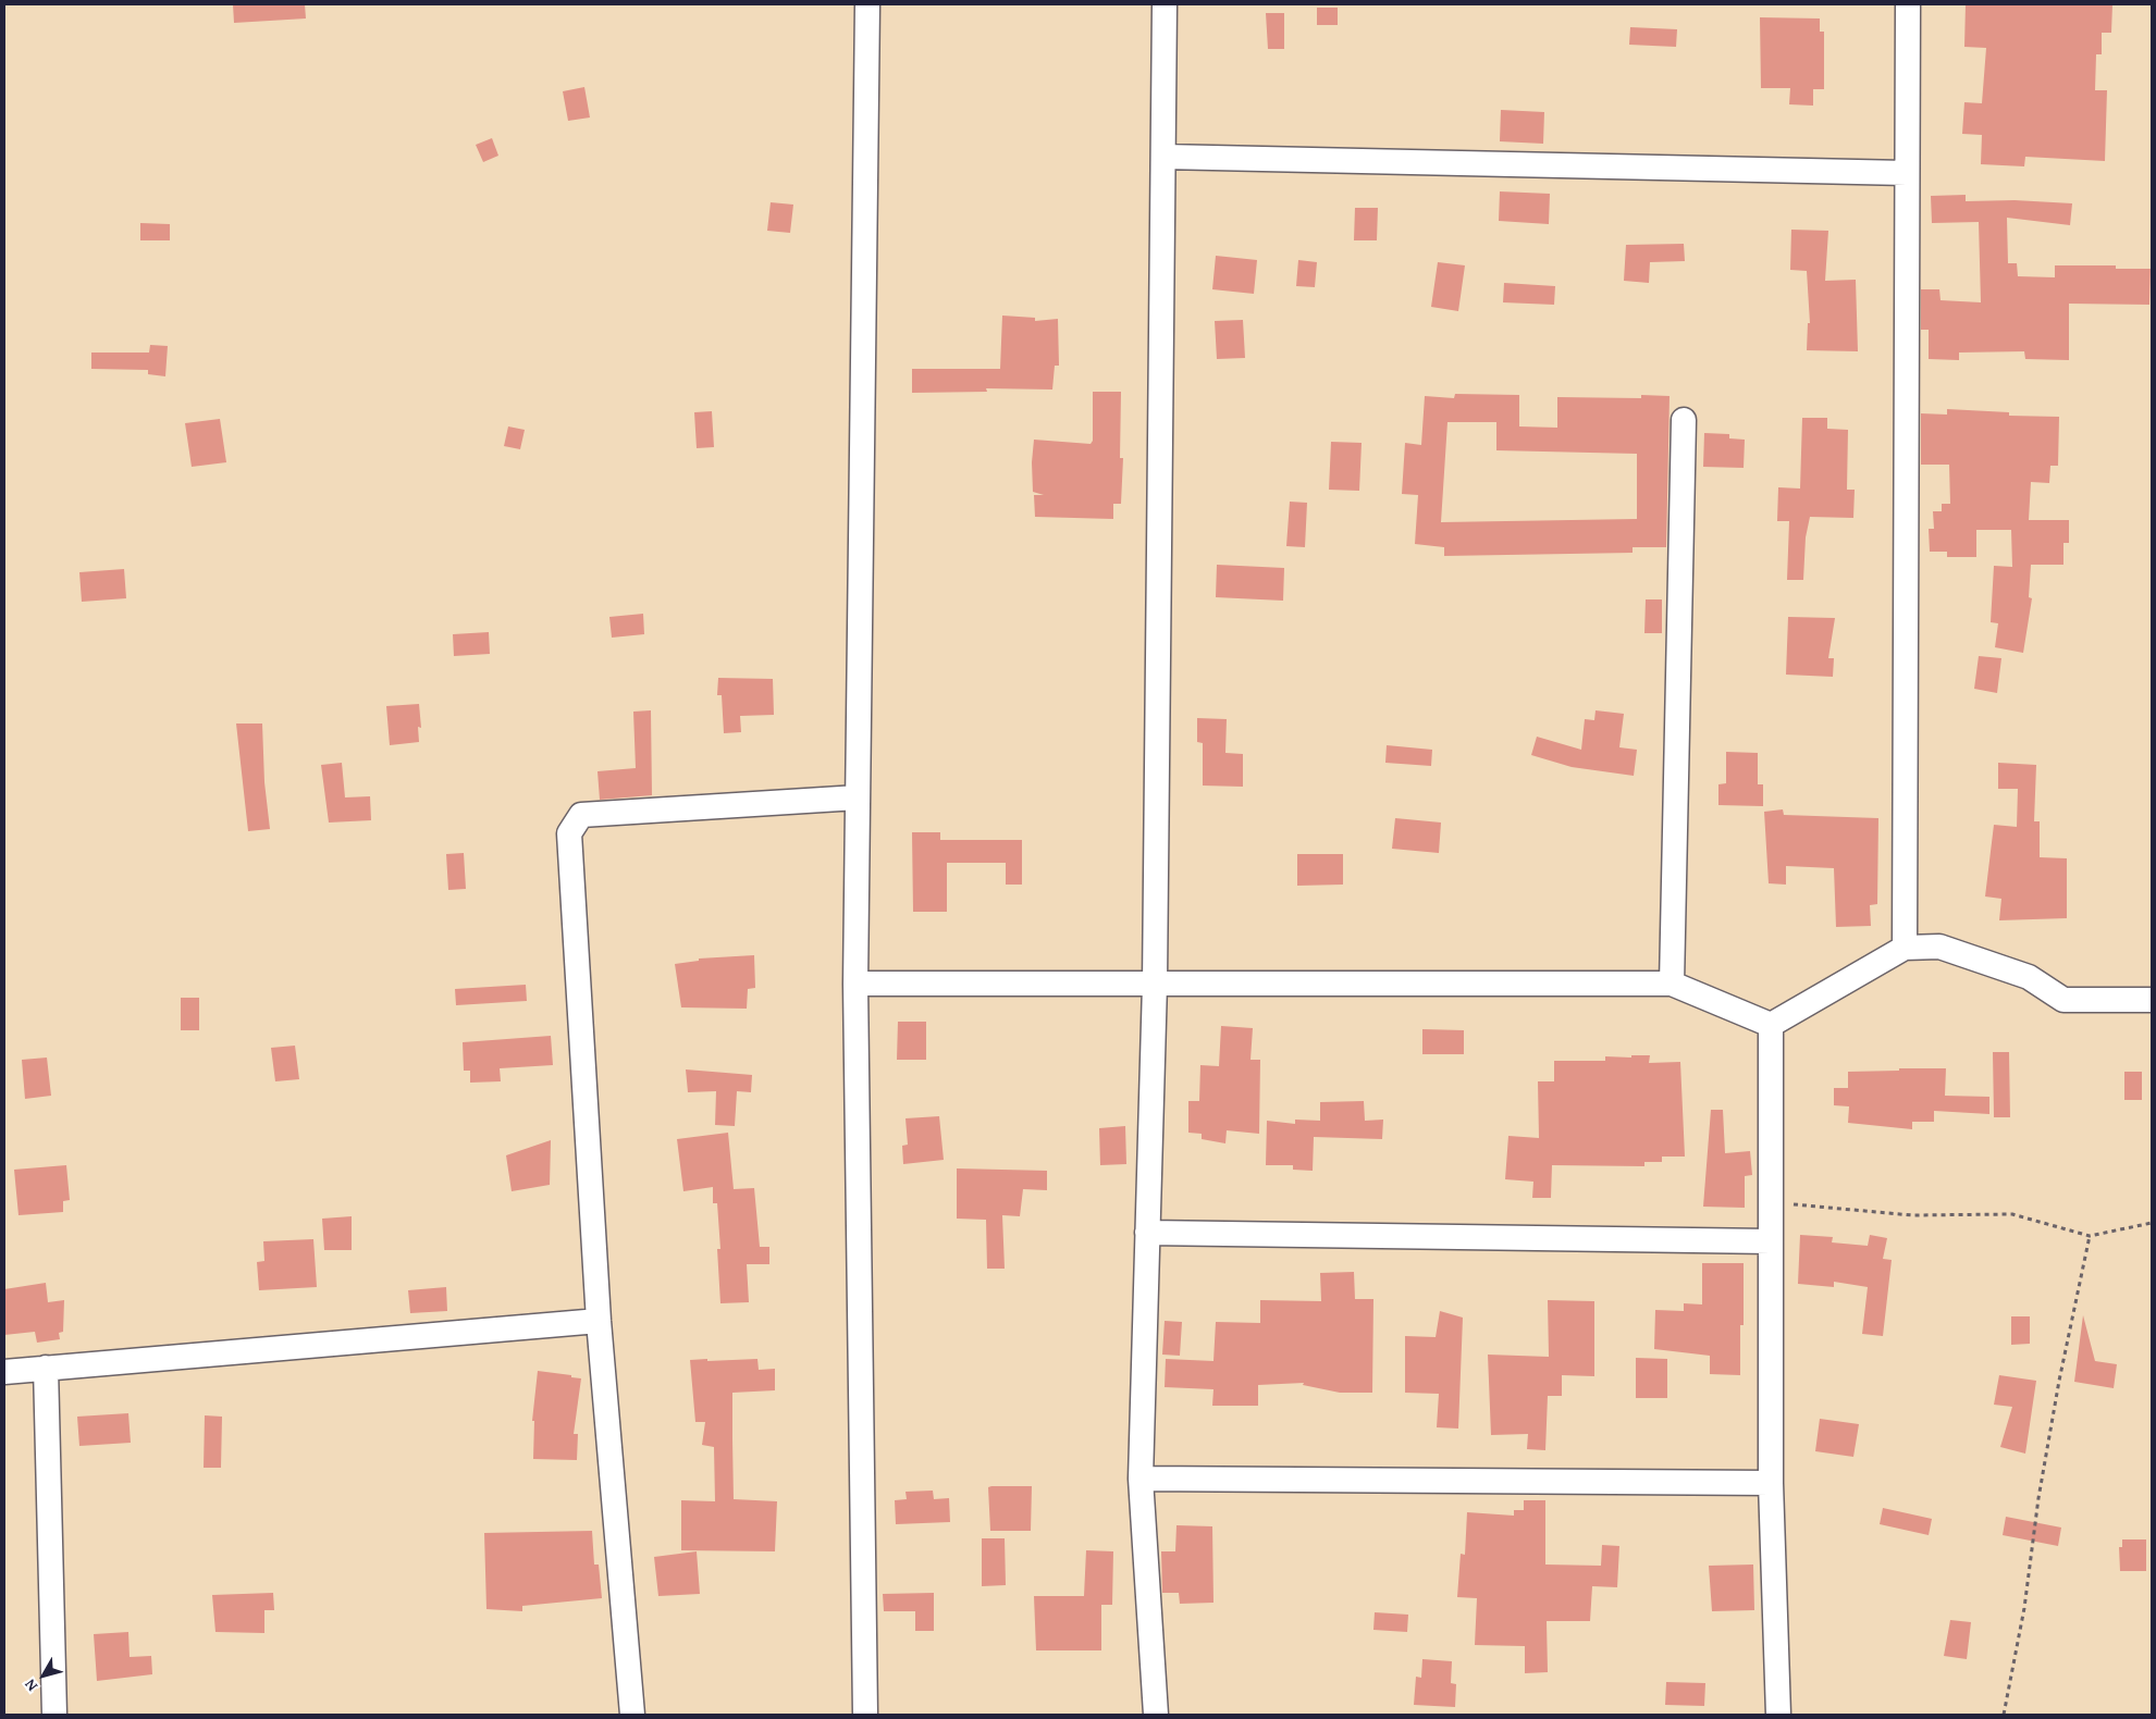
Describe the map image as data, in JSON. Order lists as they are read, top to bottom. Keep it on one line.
{"north":"bottom left"}
